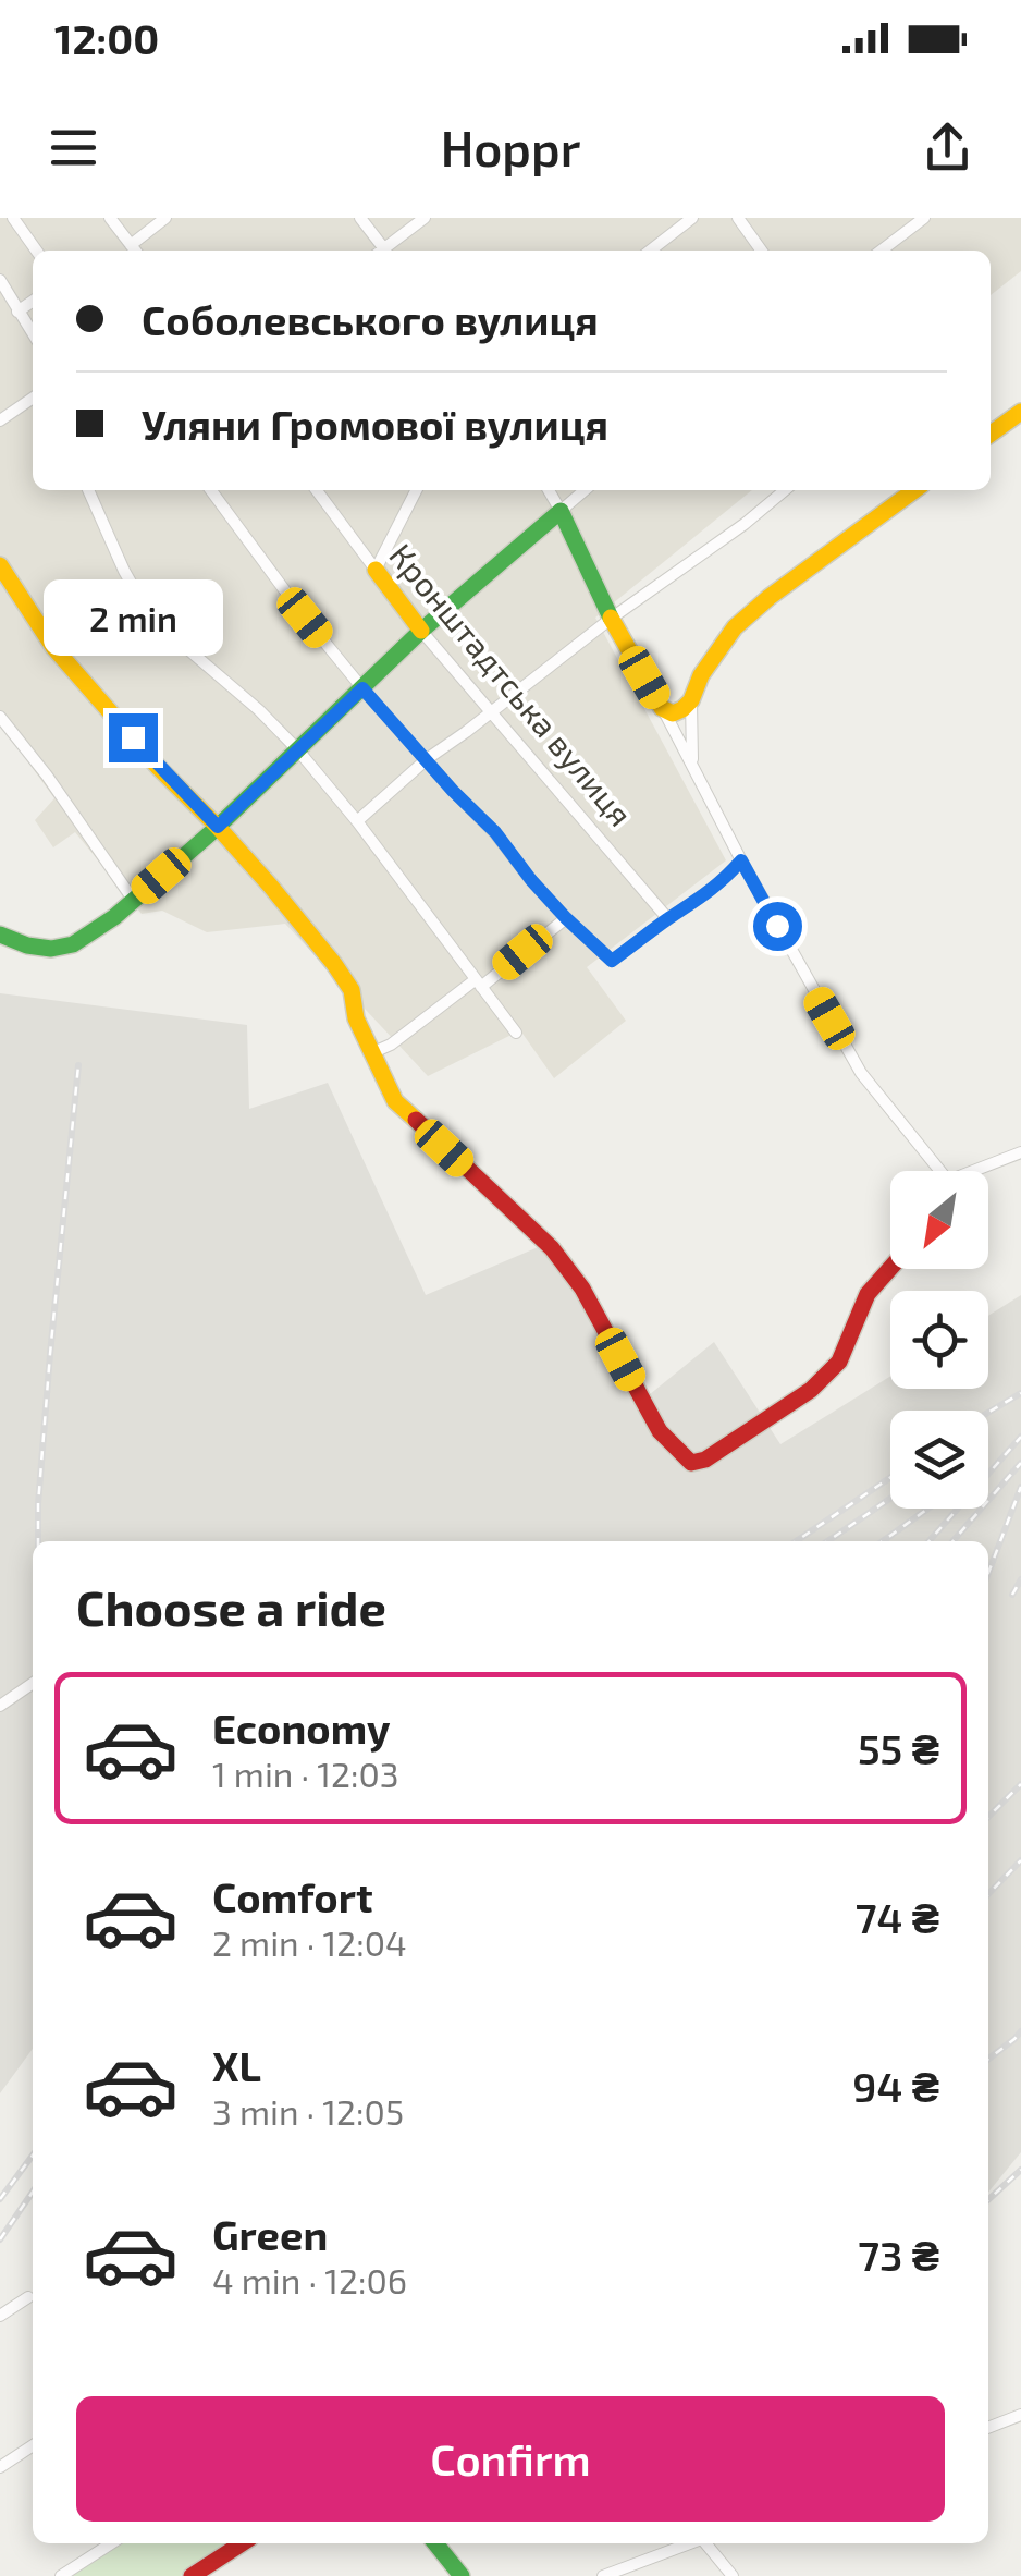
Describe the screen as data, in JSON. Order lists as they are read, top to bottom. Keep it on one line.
{"streets":{"street":["Кронштадтська вулиця"]},"north":"bottom left","page":{"status":"12:00","header":"Hoppr","banner":["Соболевського вулиця","Уляни Громової вулиця"],"bubble":"2 min","heading":"Choose a ride","list":[{"name":"Economy","note":"1 min · 12:03","value":"55 ₴"},{"name":"Comfort","note":"2 min · 12:04","value":"74 ₴"},{"name":"XL","note":"3 min · 12:05","value":"94 ₴"},{"name":"Green","note":"4 min · 12:06","value":"73 ₴"}],"buttons":"Confirm"}}
